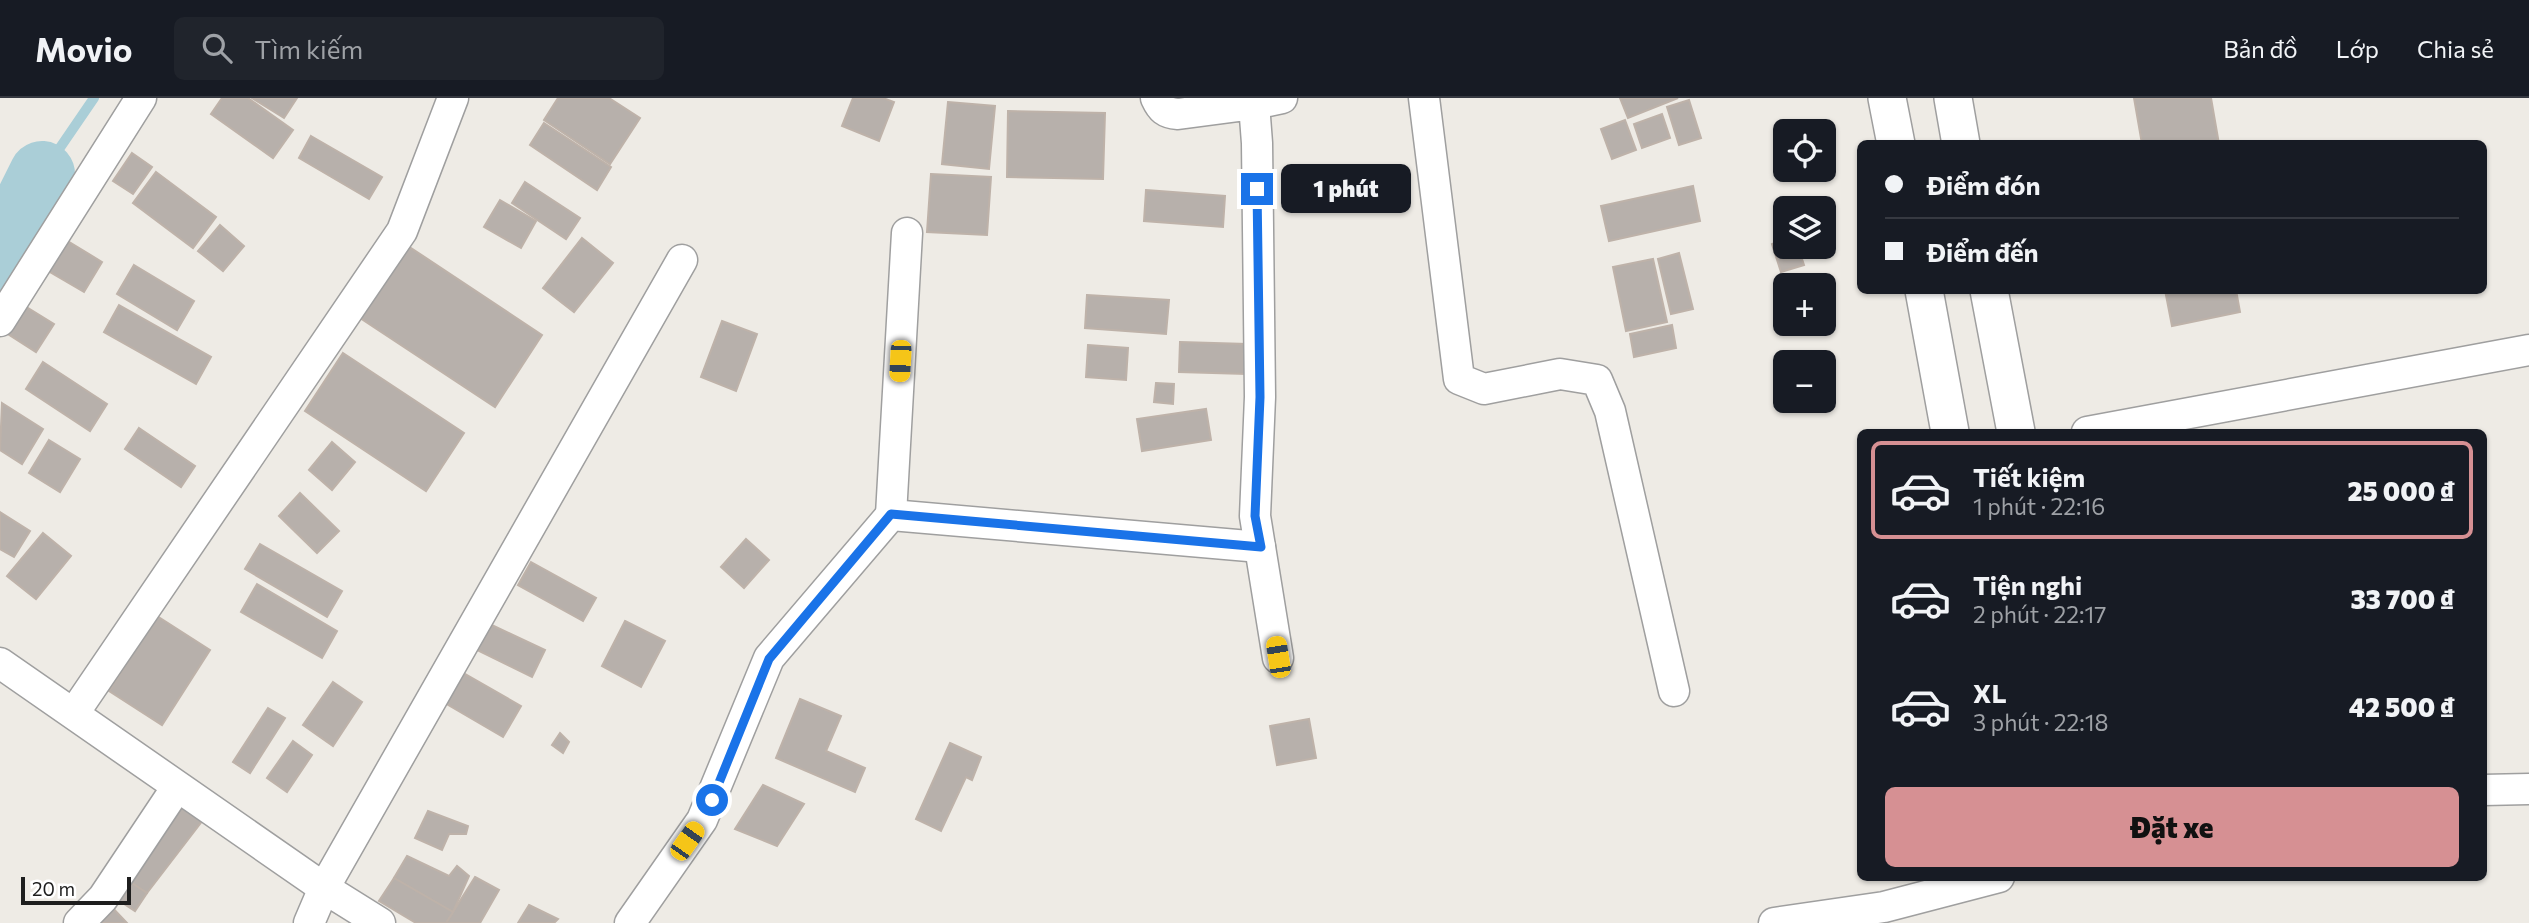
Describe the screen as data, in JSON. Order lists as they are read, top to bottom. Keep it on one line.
{"scale_bar":"20 m","page":{"header":"Movio","search":"Tìm kiếm","nav":["Bản đồ","Lớp","Chia sẻ"],"map_buttons":["+","−"],"banner":["Điểm đón","Điểm đến"],"bubble":"1 phút","list":[{"name":"Tiết kiệm","note":"1 phút · 22:16","value":"25 000 ₫"},{"name":"Tiện nghi","note":"2 phút · 22:17","value":"33 700 ₫"},{"name":"XL","note":"3 phút · 22:18","value":"42 500 ₫"}],"buttons":"Đặt xe","scale":"20 m"}}
